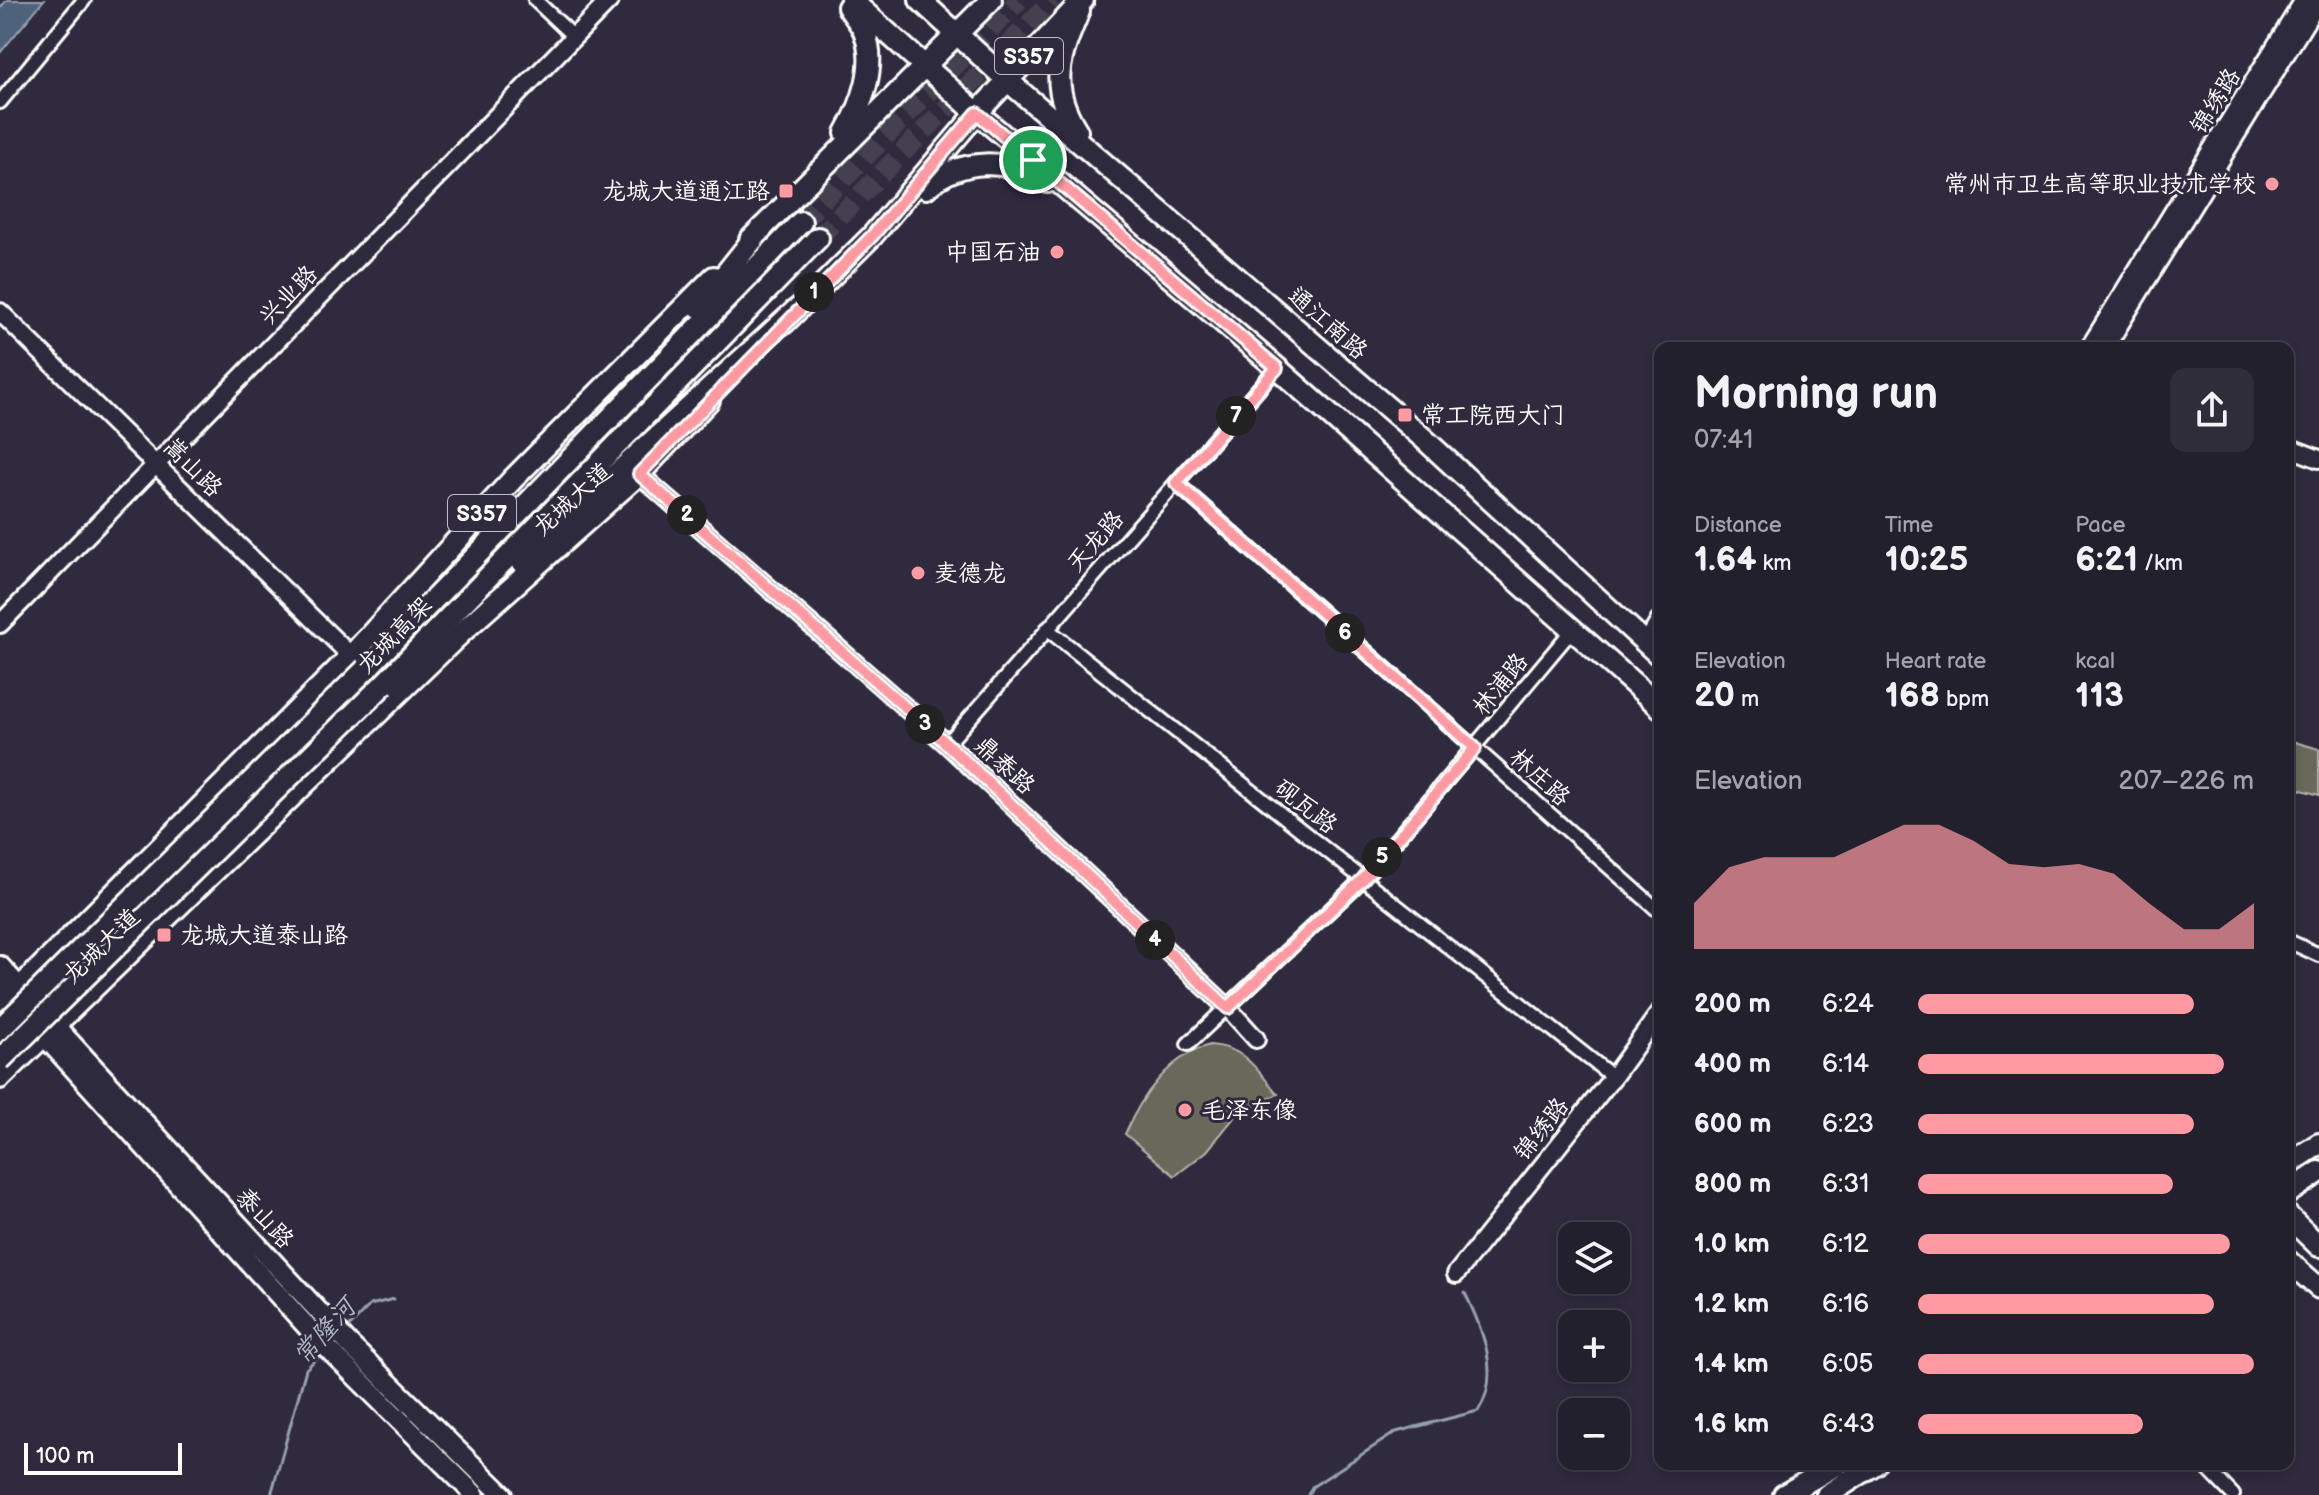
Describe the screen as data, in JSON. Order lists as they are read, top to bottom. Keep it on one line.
{"streets":{"main road":["S357","通江南路","龙城大道","龙城高架","泰山路"],"street":["锦绣路","兴业路","嵩山路","天龙路","林浦路","鼎泰路","林庄路","砚瓦路"]},"crossings":[["S357","通江南路"],["S357","嵩山路"],["S357","龙城大道"],["S357","龙城高架"],["锦绣路","砚瓦路"],["兴业路","嵩山路"],["通江南路","龙城大道"],["嵩山路","龙城大道"],["嵩山路","龙城高架"],["龙城大道","龙城高架"],["龙城大道","鼎泰路"],["龙城大道","泰山路"],["天龙路","鼎泰路"],["天龙路","林庄路"],["天龙路","砚瓦路"],["林浦路","鼎泰路"],["林浦路","林庄路"],["林浦路","砚瓦路"]],"water":["常隆河"],"places":{"other":["常州市卫生高等职业技术学校","中国石油","麦德龙","毛泽东像"],"transit":["龙城大道通江路","常工院西大门","龙城大道泰山路"]},"scale_bar":"100 m","page":{"pins":["1","7","2","6","3","5","4"],"heading":["Morning run","07:41"],"stats":[["Distance","1.64 km"],["Time","10:25"],["Pace","6:21 /km"],["Elevation","20 m"],["Heart rate","168 bpm"],["kcal","113"]],"chart":["Elevation","207–226 m"],"list":[{"name":"200 m","note":"6:24"},{"name":"400 m","note":"6:14"},{"name":"600 m","note":"6:23"},{"name":"800 m","note":"6:31"},{"name":"1.0 km","note":"6:12"},{"name":"1.2 km","note":"6:16"},{"name":"1.4 km","note":"6:05"},{"name":"1.6 km","note":"6:43"}],"map_buttons":["+","−"],"scale":"100 m"}}
